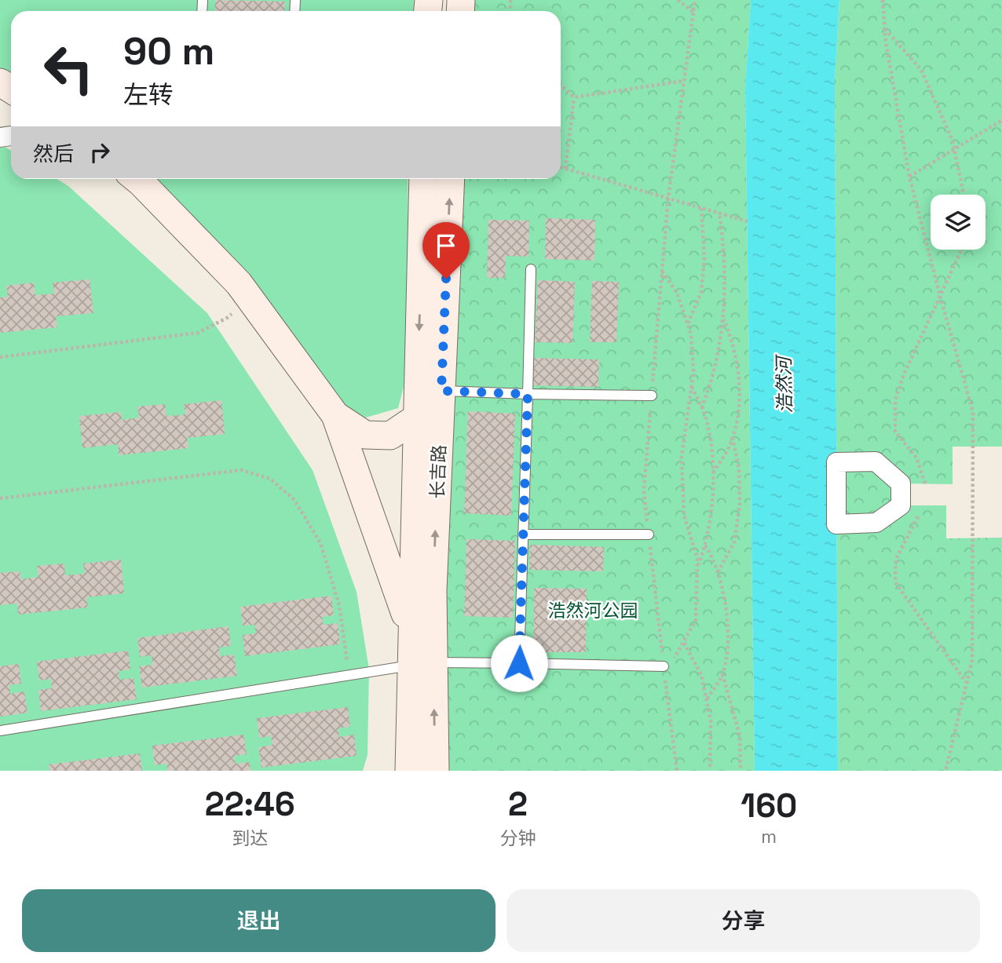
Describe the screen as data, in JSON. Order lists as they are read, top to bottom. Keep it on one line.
{"streets":{"street":["长吉路"]},"water":["浩然河"],"parks":["浩然河公园"],"page":{"turn":["90 m","左转"],"then":"然后","eta":["22:46","到达","2","分钟","160","m"],"buttons":["退出","分享"]}}
